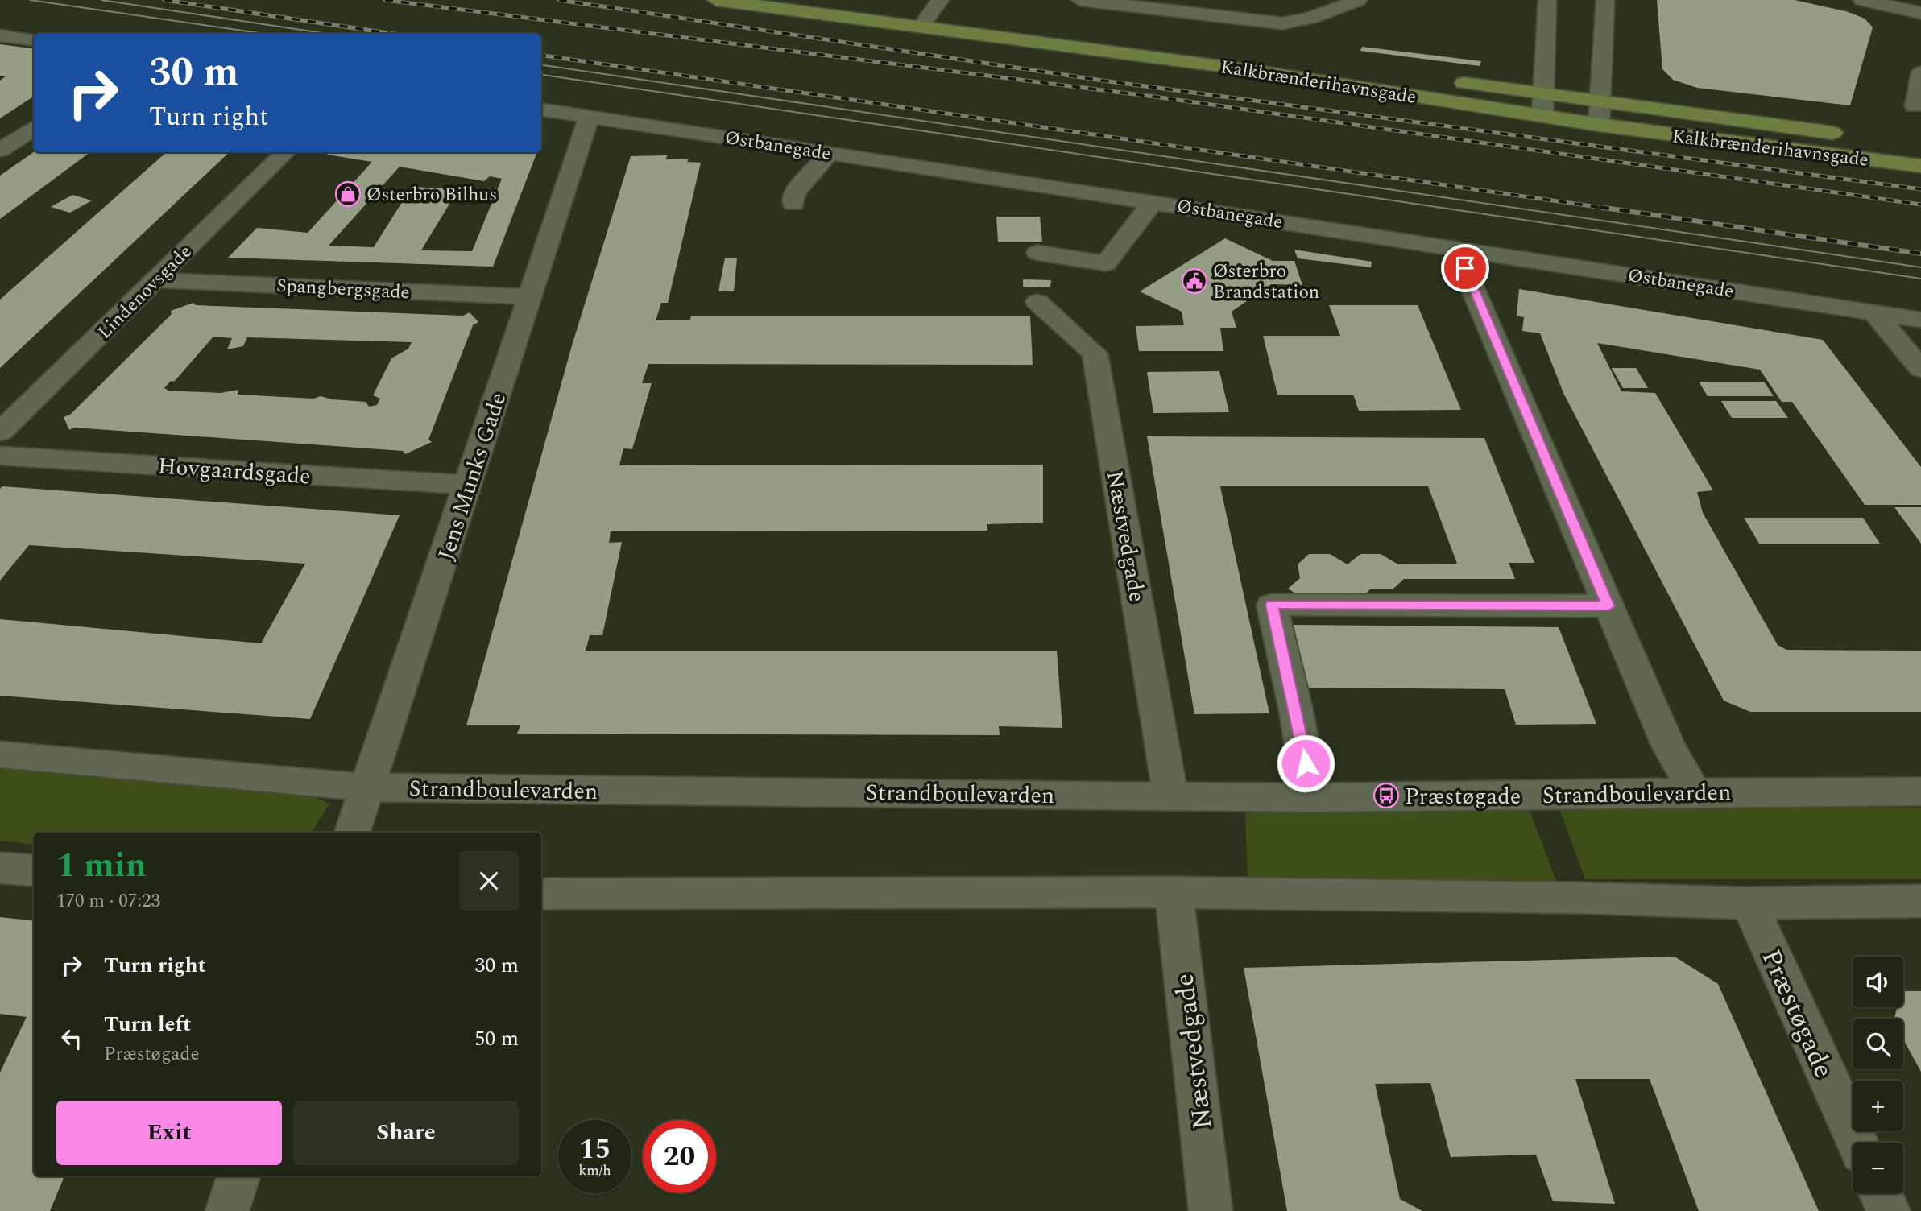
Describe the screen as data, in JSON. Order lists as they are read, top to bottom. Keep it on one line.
{"streets":{"main road":["Kalkbrænderihavnsgade"],"street":["Østbanegade","Spangbergsgade","Lindenovsgade","Hovgaardsgade","Jens Munks Gade","Næstvedgade","Strandboulevarden","Præstøgade"]},"crossings":[["Østbanegade","Jens Munks Gade"],["Spangbergsgade","Lindenovsgade"],["Spangbergsgade","Jens Munks Gade"],["Hovgaardsgade","Jens Munks Gade"],["Jens Munks Gade","Strandboulevarden"],["Næstvedgade","Strandboulevarden"]],"places":{"shop":["Østerbro Bilhus"],"public building":["Østerbro Brandstation"],"bus stop":["Præstøgade"]},"page":{"turn":["30 m","Turn right"],"heading":["1 min","170 m · 07:23"],"list":[{"name":"Turn right","value":"30 m"},{"name":"Turn left","note":"Præstøgade","value":"50 m"}],"map_buttons":["+","−"],"buttons":["Exit","Share"],"speed":"15 km/h","limit":"20"}}
